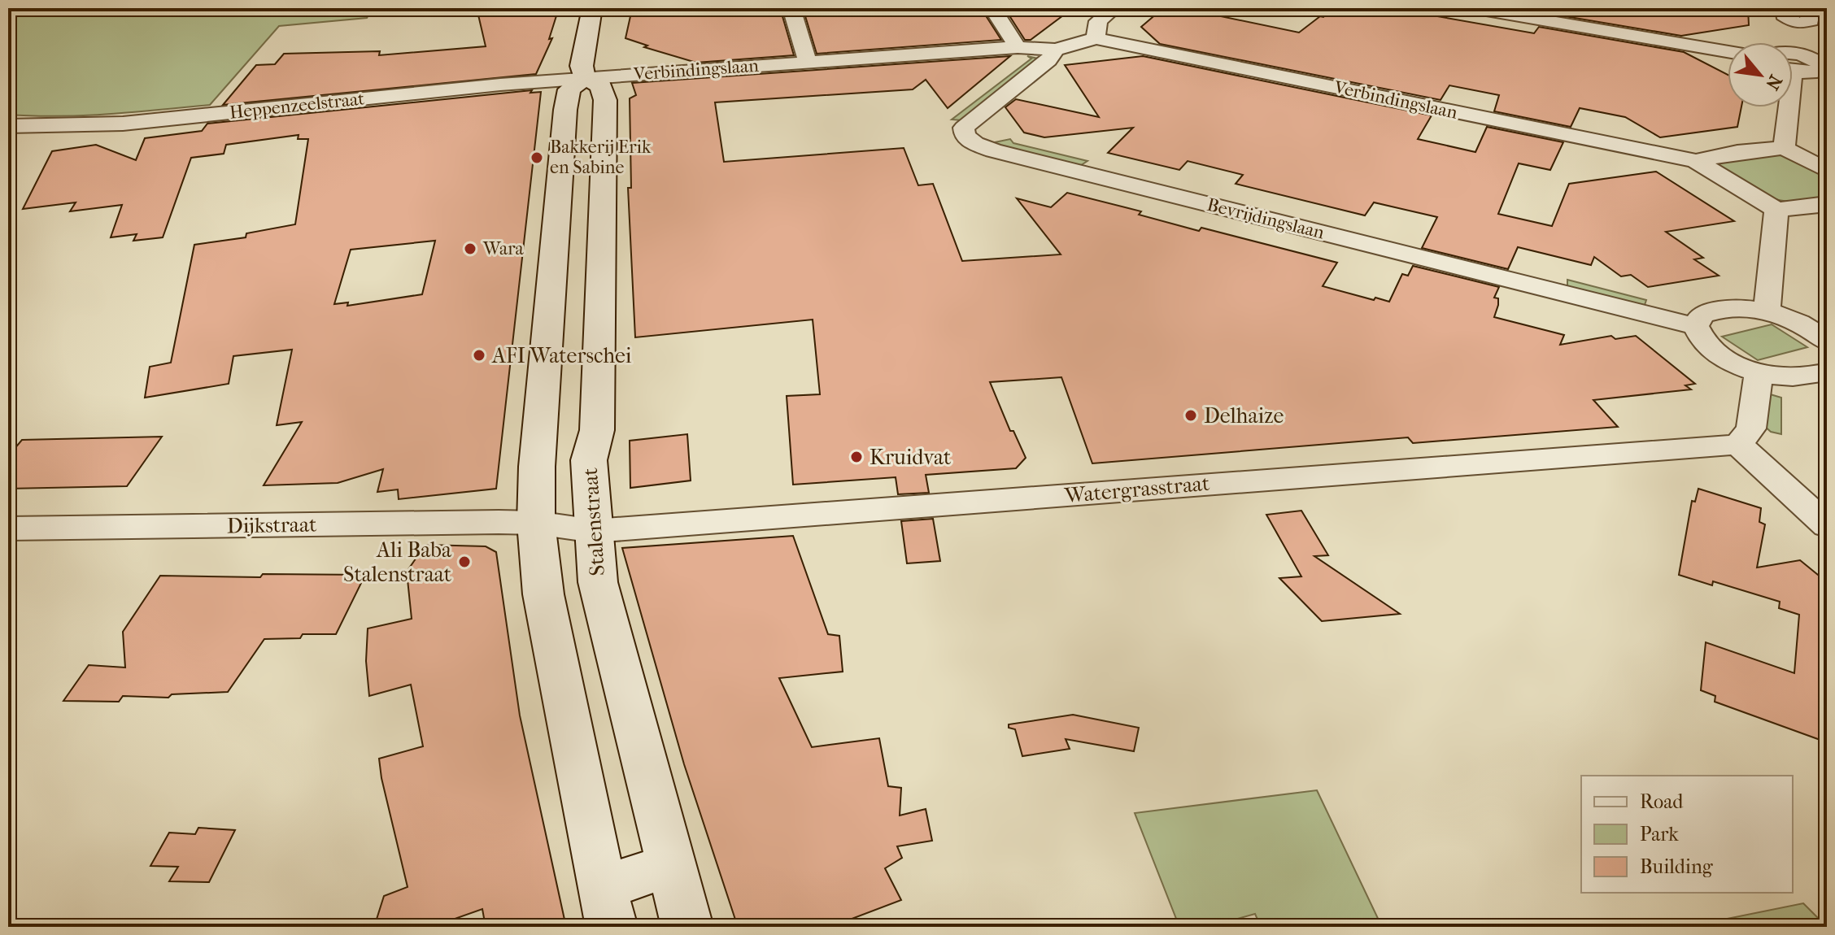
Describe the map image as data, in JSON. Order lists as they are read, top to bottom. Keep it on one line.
{"streets":{"street":["Verbindingslaan","Heppenzeelstraat","Bevrijdingslaan","Watergrasstraat","Stalenstraat","Dijkstraat"]},"crossings":[["Verbindingslaan","Heppenzeelstraat"],["Verbindingslaan","Bevrijdingslaan"],["Watergrasstraat","Stalenstraat"],["Watergrasstraat","Dijkstraat"]],"places":["Bakkerij Erik en Sabine","Wara","AFI Waterschei","Delhaize","Kruidvat","Ali Baba Stalenstraat"],"legend":["Road","Park","Building"],"north":"bottom right"}
